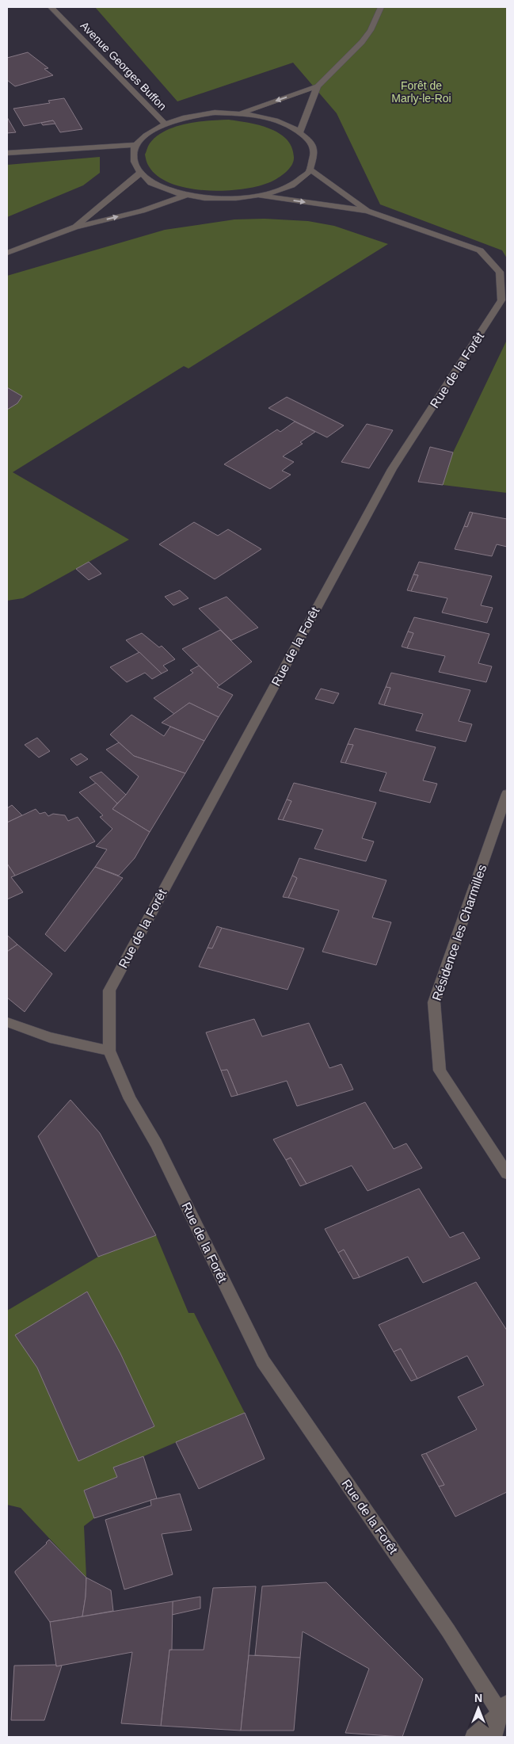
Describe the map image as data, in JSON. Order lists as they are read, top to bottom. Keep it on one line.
{"streets":{"street":["Avenue Georges Buffon","Rue de la Forêt","Résidence les Charmilles"]},"parks":["Forêt de Marly-le-Roi"],"north":"top"}
